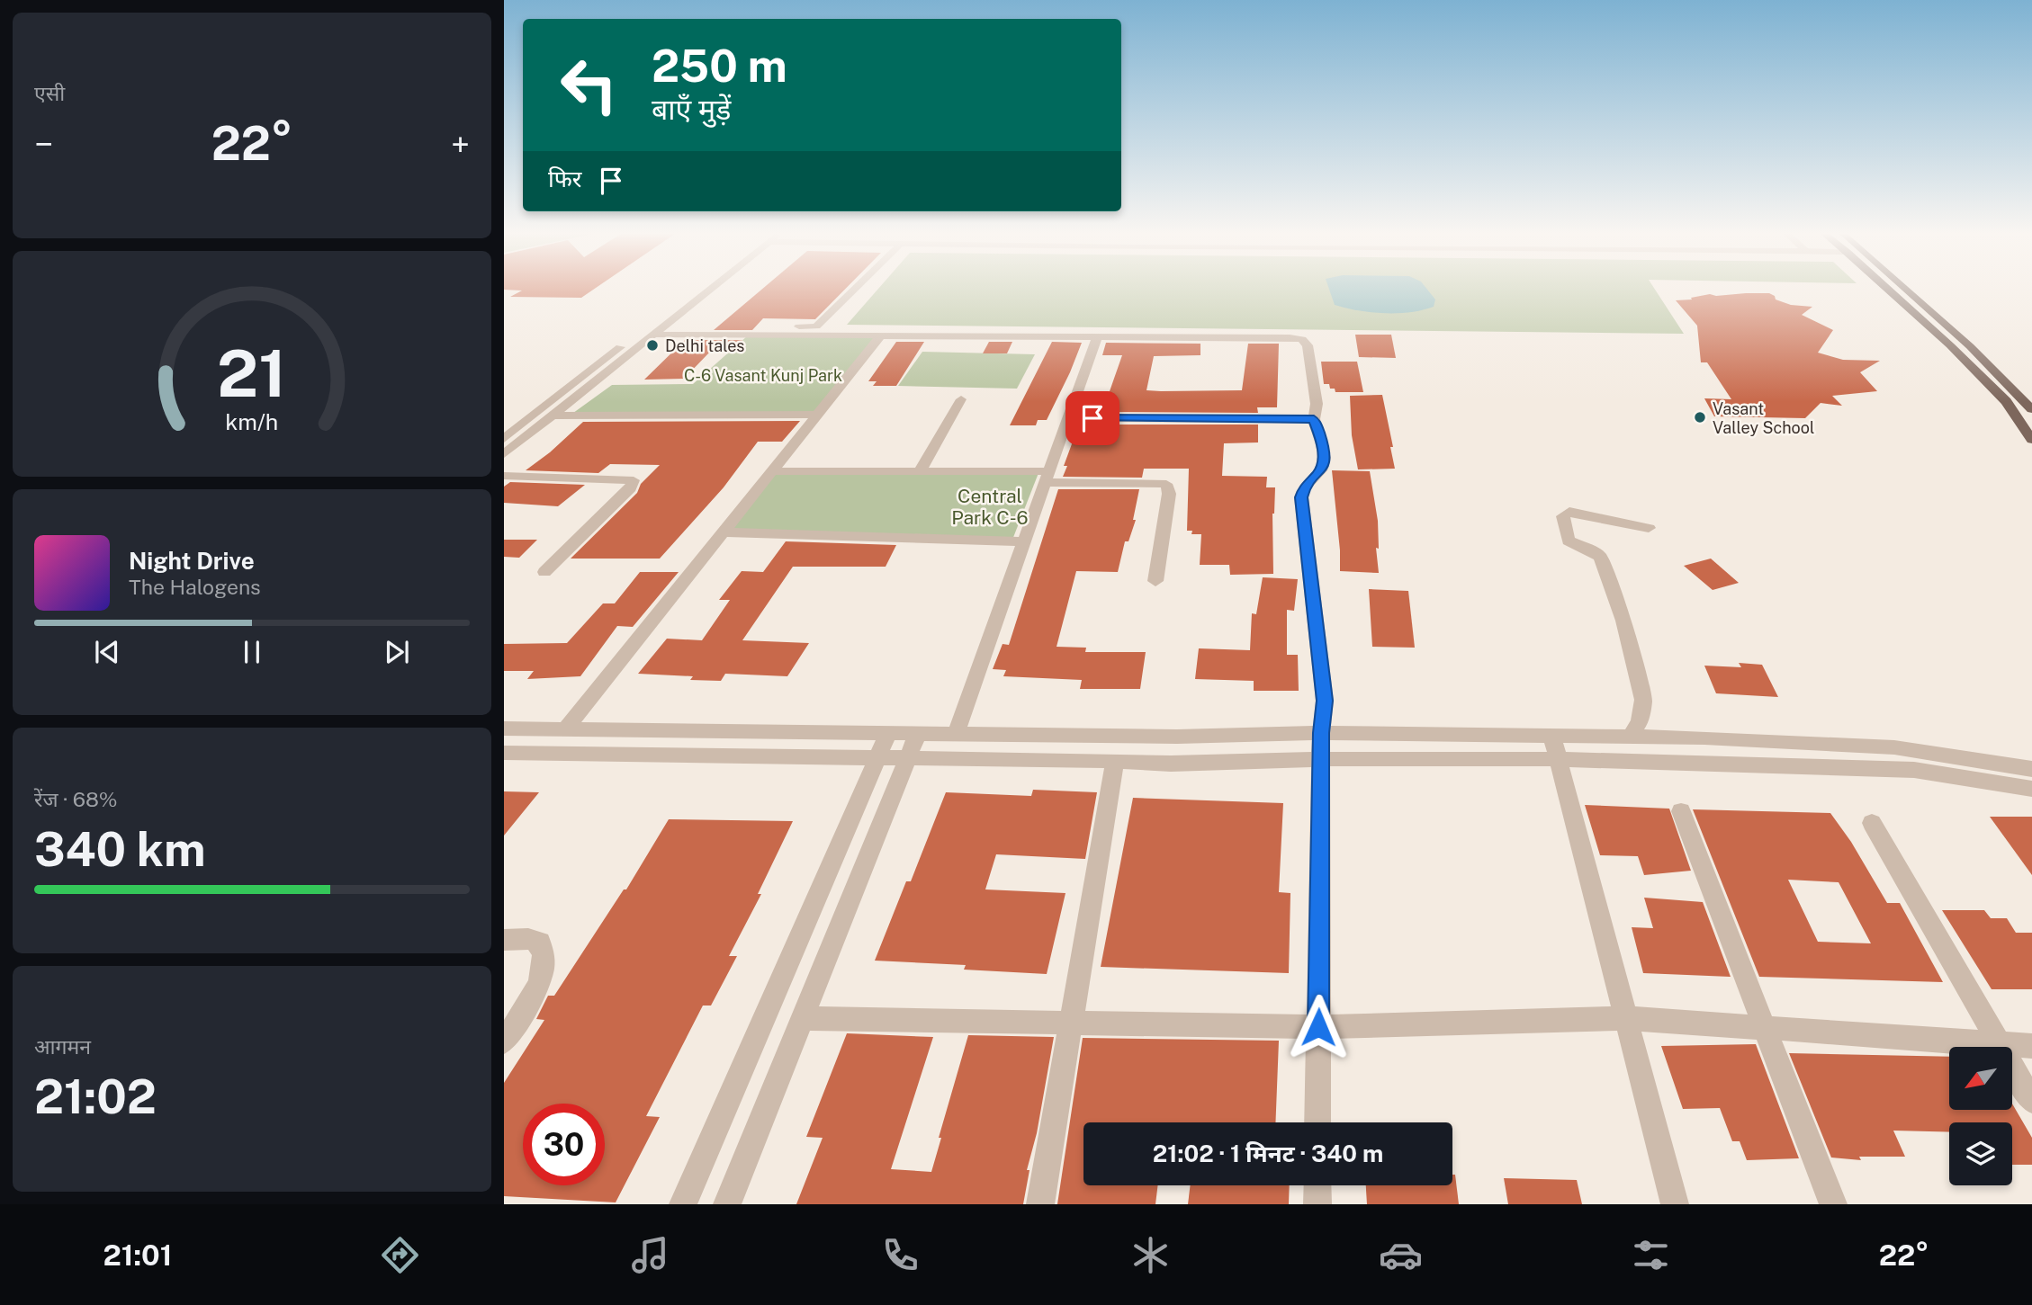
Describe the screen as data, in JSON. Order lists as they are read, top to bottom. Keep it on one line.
{"parks":["C-6 Vasant Kunj Park","Central Park C-6"],"places":["Delhi tales","Vasant Valley School"],"north":"bottom left","page":{"tile":["एसी",["रेंज · 68%","340 km"],["आगमन","21:02"]],"turn":["250 m","बाएँ मुड़ें"],"heat":["−","22°","+"],"then":"फिर","song":["Night Drive","The Halogens"],"limit":"30","trip":"21:02 · 1 मिनट · 340 m","tabs":["21:01","22°"],"gauge":["21","km/h"]}}
